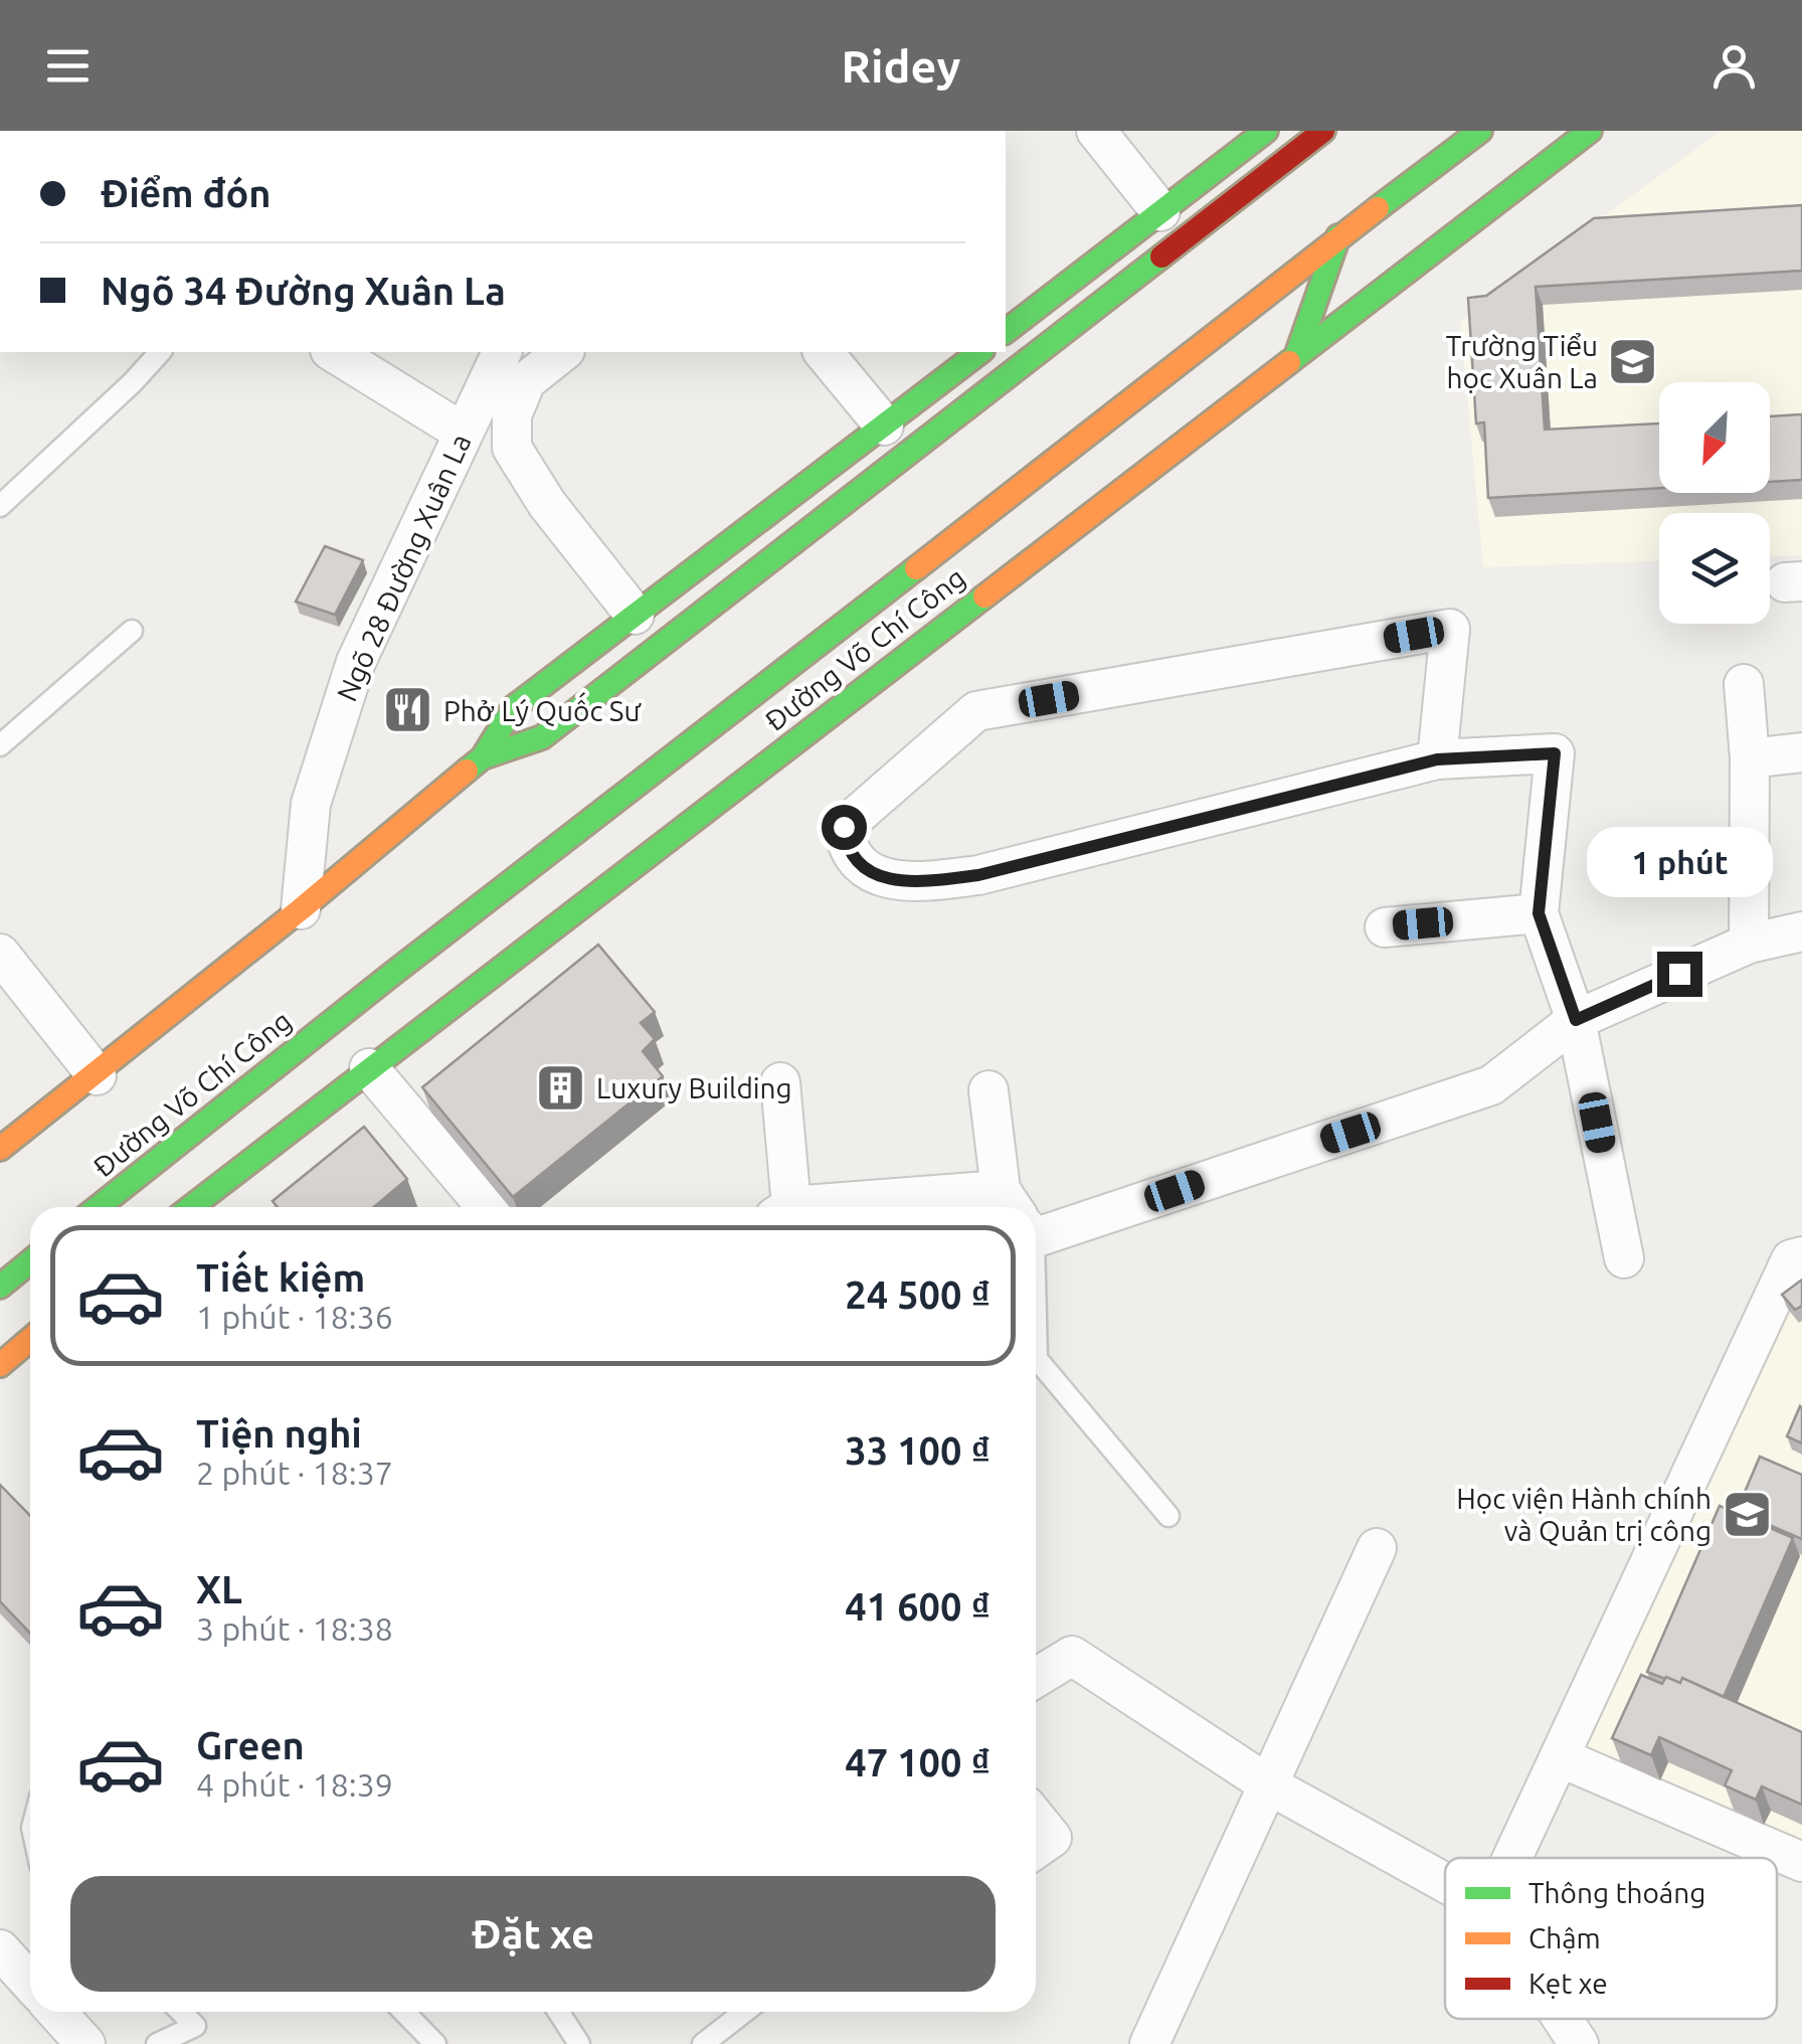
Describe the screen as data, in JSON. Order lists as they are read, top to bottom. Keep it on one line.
{"streets":{"main road":["Đường Võ Chí Công"],"street":["Ngõ 28 Đường Xuân La"]},"places":{"school or university":["Trường Tiểu học Xuân La","Học viện Hành chính và Quản trị công"],"restaurant":["Phở Lý Quốc Sư"],"building":["Luxury Building"]},"legend":["Thông thoáng","Chậm","Kẹt xe"],"north":"bottom left","page":{"header":"Ridey","banner":["Điểm đón","Ngõ 34 Đường Xuân La"],"bubble":"1 phút","list":[{"name":"Tiết kiệm","note":"1 phút · 18:36","value":"24 500 ₫"},{"name":"Tiện nghi","note":"2 phút · 18:37","value":"33 100 ₫"},{"name":"XL","note":"3 phút · 18:38","value":"41 600 ₫"},{"name":"Green","note":"4 phút · 18:39","value":"47 100 ₫"}],"buttons":"Đặt xe"}}
